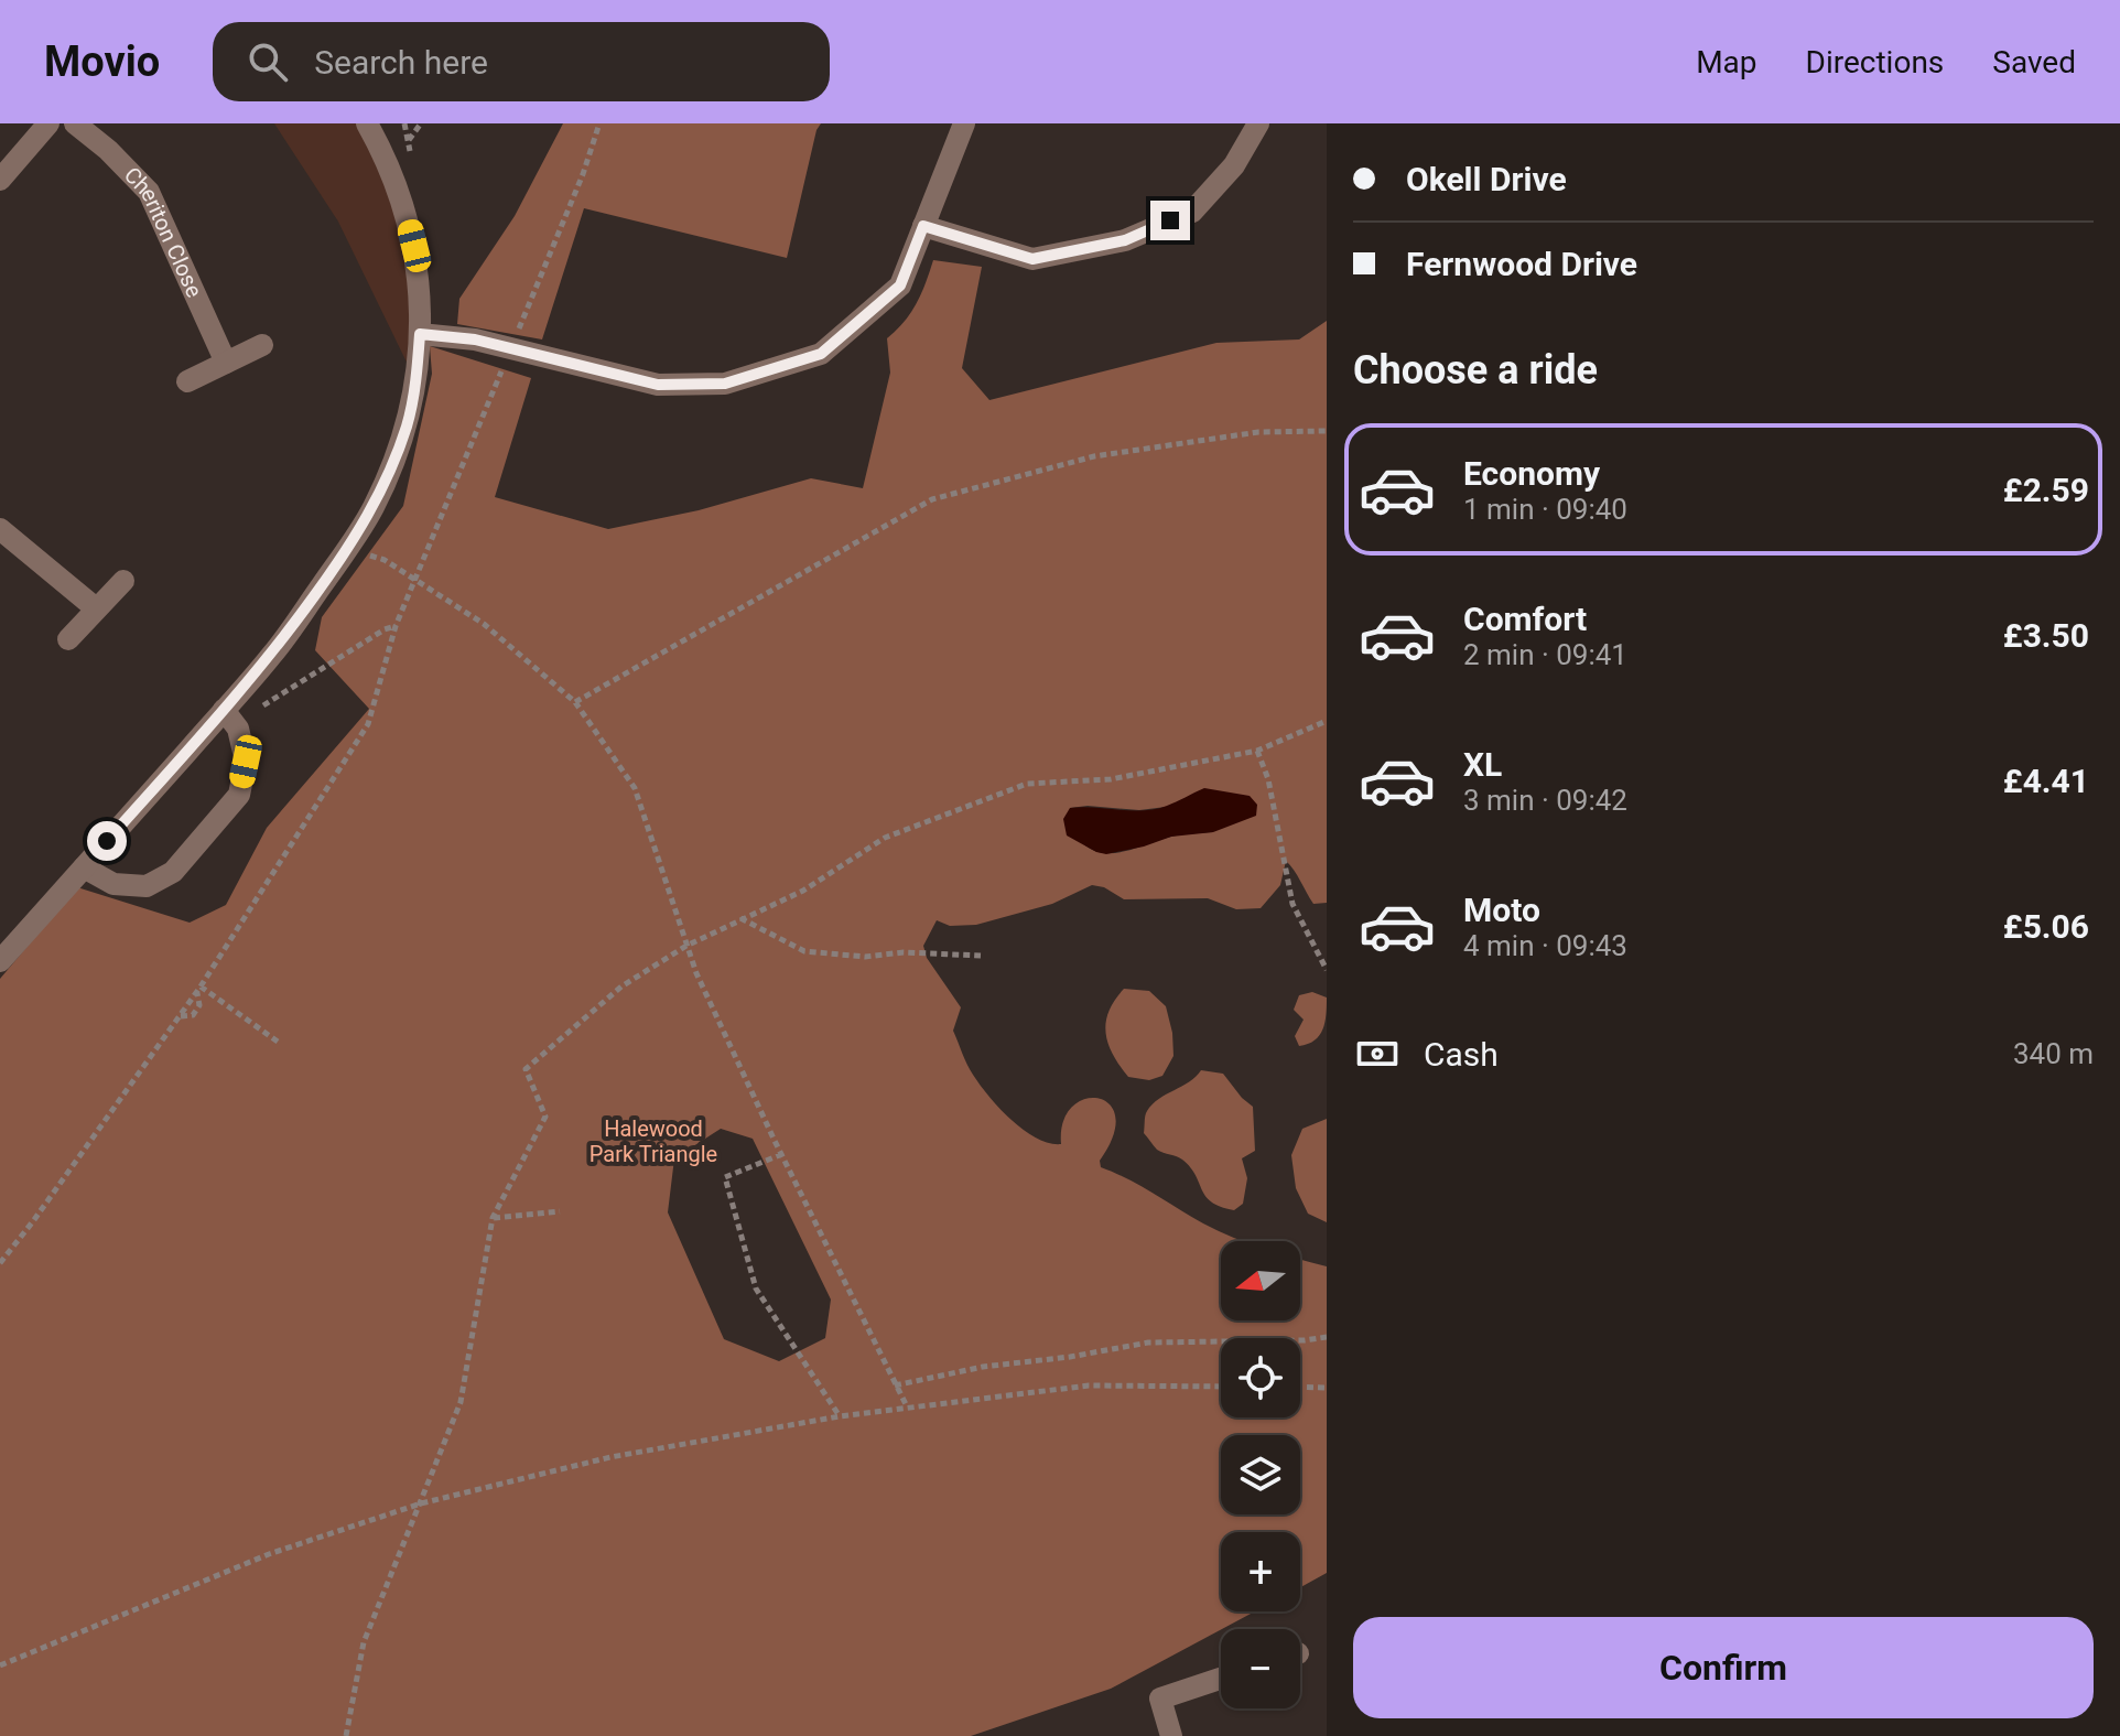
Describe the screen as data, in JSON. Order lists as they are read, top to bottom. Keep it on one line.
{"streets":{"street":["Cheriton Close"]},"parks":["Halewood Park Triangle"],"north":"left","page":{"header":"Movio","search":"Search here","nav":["Map","Directions","Saved"],"banner":["Okell Drive","Fernwood Drive"],"heading":"Choose a ride","list":[{"name":"Economy","note":"1 min · 09:40","value":"£2.59"},{"name":"Comfort","note":"2 min · 09:41","value":"£3.50"},{"name":"XL","note":"3 min · 09:42","value":"£4.41"},{"name":"Moto","note":"4 min · 09:43","value":"£5.06"}],"pay":["Cash","340 m"],"map_buttons":["+","−"],"buttons":"Confirm"}}
